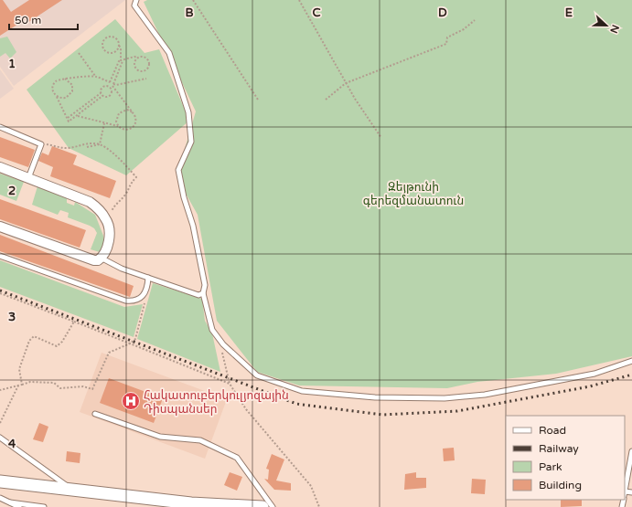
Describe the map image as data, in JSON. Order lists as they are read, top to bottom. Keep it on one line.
{"parks":["Զեյթունի գերեզմանատուն"],"places":{"hospital":["Հակատուբերկուլյոզային Դիսպանսեր"]},"legend":["Road","Railway","Park","Building"],"scale_bar":"50 m","north":"right","grid":{"columns":["B","C","D","E"],"rows":["1","2","3","4"]}}
